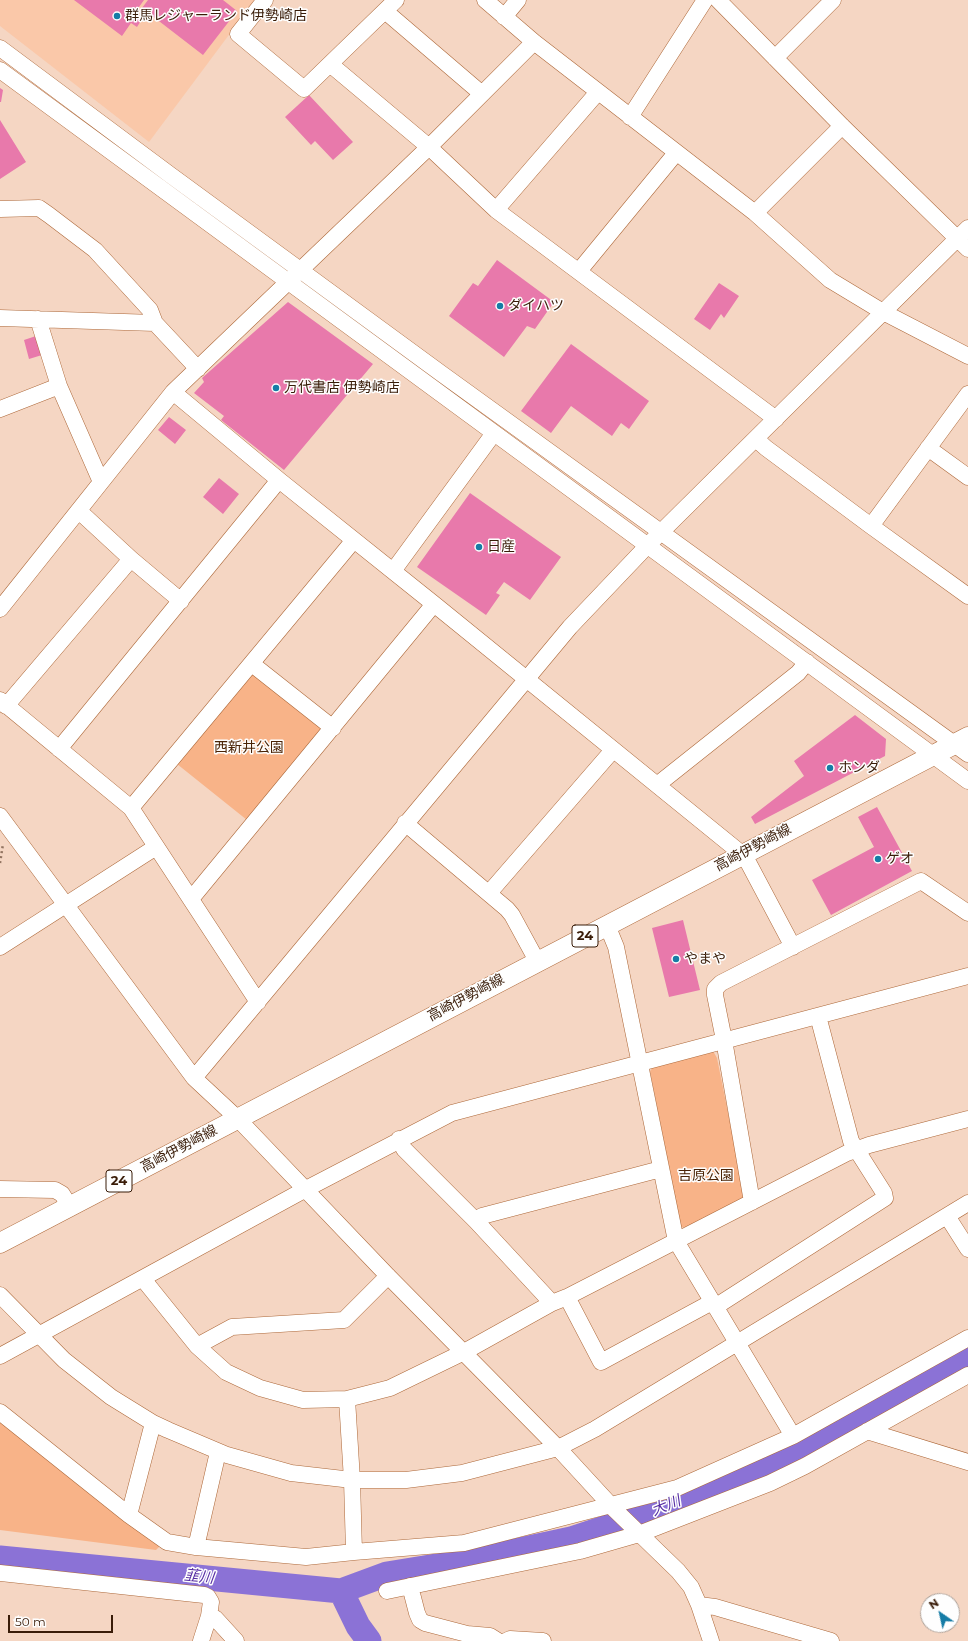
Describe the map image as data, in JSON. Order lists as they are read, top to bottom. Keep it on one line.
{"streets":{"main road":["高崎伊勢崎線","24"]},"crossings":[["高崎伊勢崎線","24"]],"water":["大川","韮川"],"parks":["西新井公園","吉原公園"],"places":["群馬レジャーランド伊勢崎店","ダイハツ","万代書店 伊勢崎店","日産","ホンダ","ゲオ","やまや"],"scale_bar":"50 m","north":"top left"}
